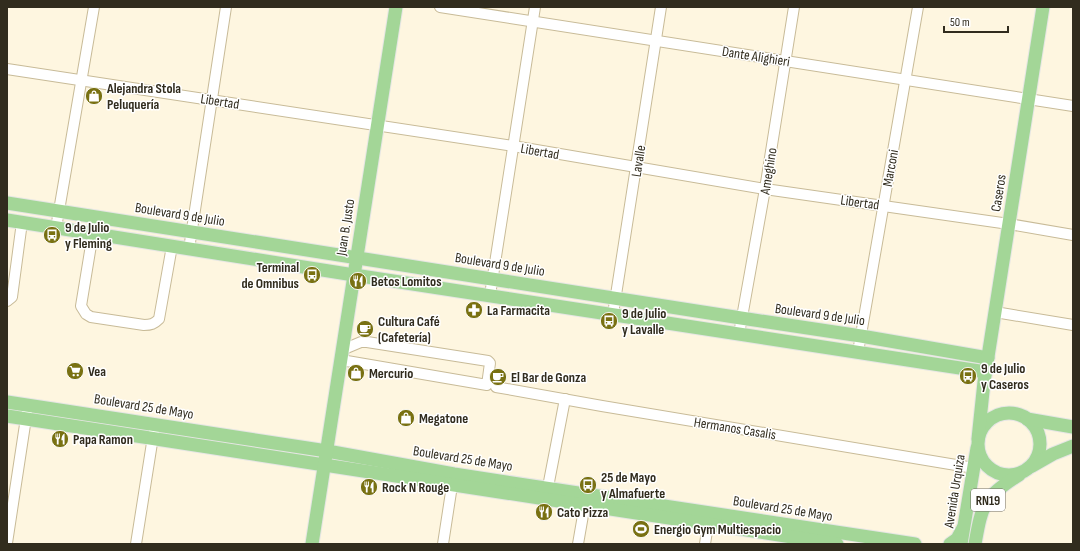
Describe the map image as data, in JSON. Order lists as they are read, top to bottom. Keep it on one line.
{"streets":{"main road":["Caseros","Boulevard 9 de Julio","Juan B. Justo","Boulevard 25 de Mayo","Avenida Urquiza","RN19"],"street":["Dante Alighieri","Libertad","Lavalle","Marconi","Ameghino","Hermanos Casalis"]},"crossings":[["Dante Alighieri","Lavalle"],["Dante Alighieri","Marconi"],["Dante Alighieri","Ameghino"],["Dante Alighieri","Caseros"],["Libertad","Lavalle"],["Libertad","Marconi"],["Libertad","Ameghino"],["Libertad","Caseros"],["Libertad","Juan B. Justo"],["Lavalle","Boulevard 9 de Julio"],["Marconi","Boulevard 9 de Julio"],["Ameghino","Boulevard 9 de Julio"],["Caseros","Boulevard 9 de Julio"],["Caseros","Avenida Urquiza"],["Caseros","RN19"],["Boulevard 9 de Julio","Juan B. Justo"],["Juan B. Justo","Boulevard 25 de Mayo"],["Juan B. Justo","Hermanos Casalis"],["Hermanos Casalis","Avenida Urquiza"],["Avenida Urquiza","RN19"]],"places":{"shop":["Alejandra Stola Peluquería","Mercurio","Megatone"],"bus stop":["9 de Julio y Fleming","Terminal de Omnibus","9 de Julio y Lavalle","9 de Julio y Caseros","25 de Mayo y Almafuerte"],"restaurant":["Betos Lomitos","Papa Ramon","Rock N Rouge","Cato Pizza"],"pharmacy":["La Farmacita"],"cafe":["Cultura Café (Cafetería)","El Bar de Gonza"],"supermarket":["Vea"],"sports":["Energio Gym Multiespacio"]},"scale_bar":"50 m"}
